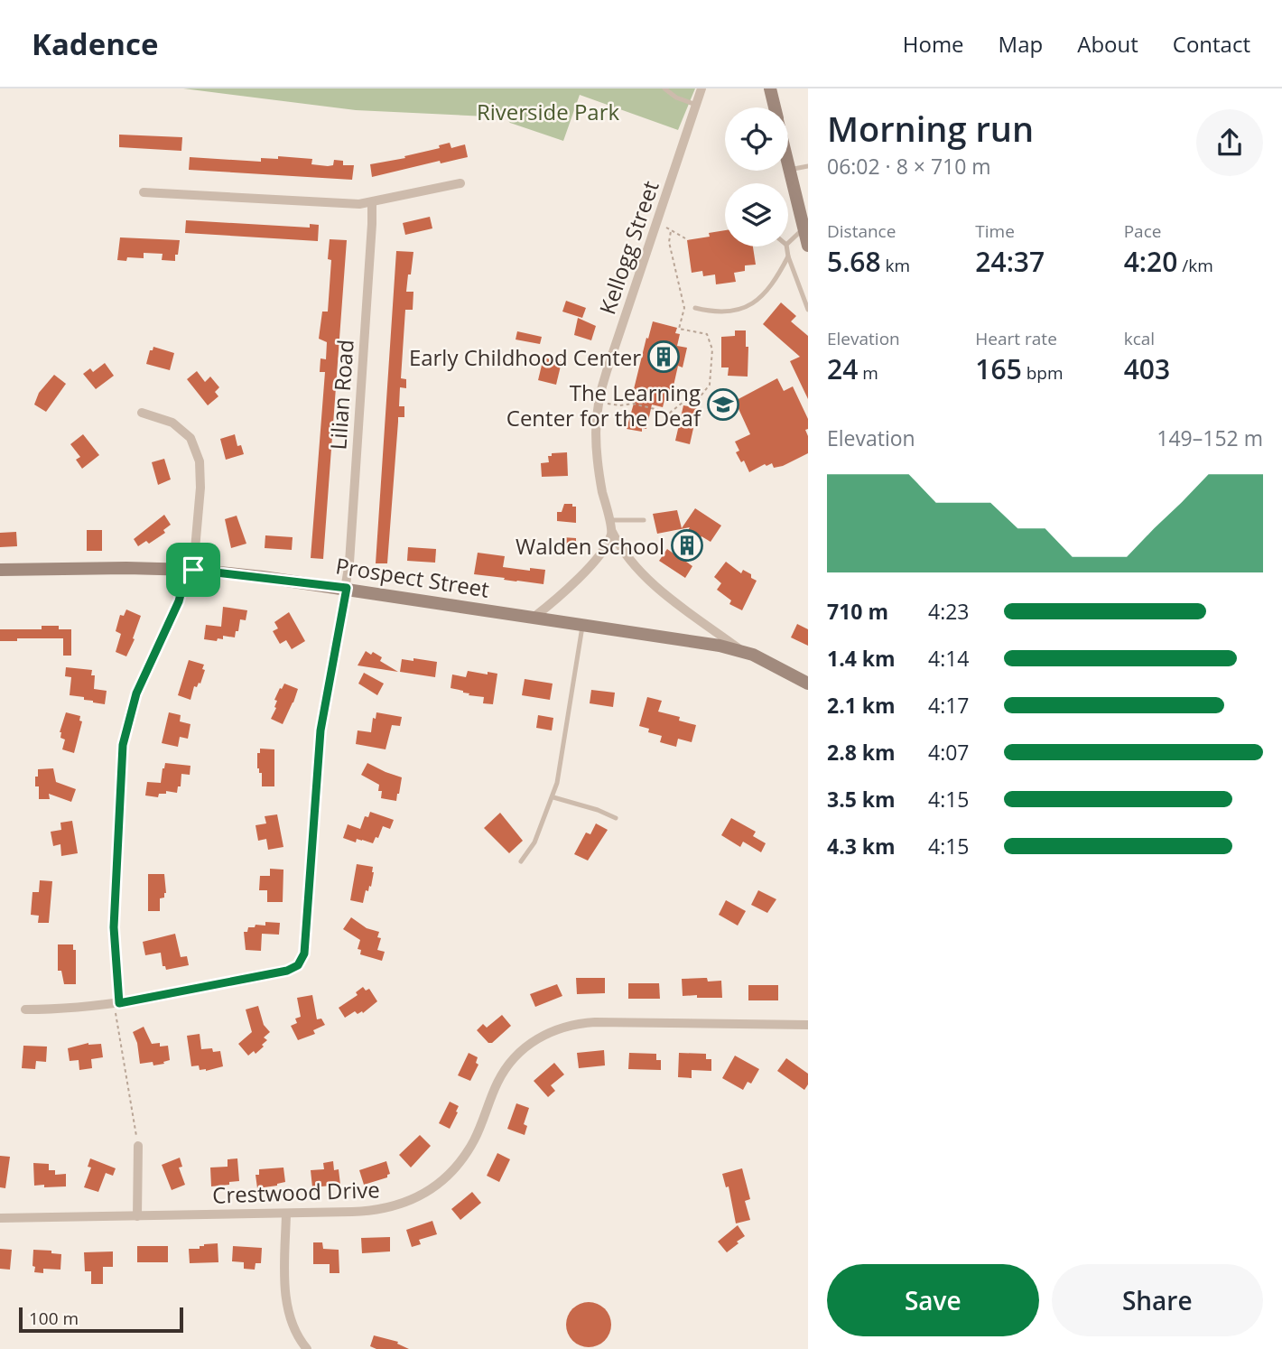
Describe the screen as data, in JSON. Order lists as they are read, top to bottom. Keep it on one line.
{"streets":{"street":["Kellogg Street","Lilian Road","Prospect Street","Crestwood Drive"]},"crossings":[["Kellogg Street","Prospect Street"],["Lilian Road","Prospect Street"]],"parks":["Riverside Park"],"places":{"building":["Early Childhood Center","Walden School"],"school or university":["The Learning Center for the Deaf"]},"scale_bar":"100 m","page":{"header":"Kadence","nav":["Home","Map","About","Contact"],"heading":["Morning run","06:02 · 8 × 710 m"],"stats":[["Distance","5.68 km"],["Time","24:37"],["Pace","4:20 /km"],["Elevation","24 m"],["Heart rate","165 bpm"],["kcal","403"]],"chart":["Elevation","149–152 m"],"list":[{"name":"710 m","note":"4:23"},{"name":"1.4 km","note":"4:14"},{"name":"2.1 km","note":"4:17"},{"name":"2.8 km","note":"4:07"},{"name":"3.5 km","note":"4:15"},{"name":"4.3 km","note":"4:15"}],"buttons":["Save","Share"],"scale":"100 m"}}
